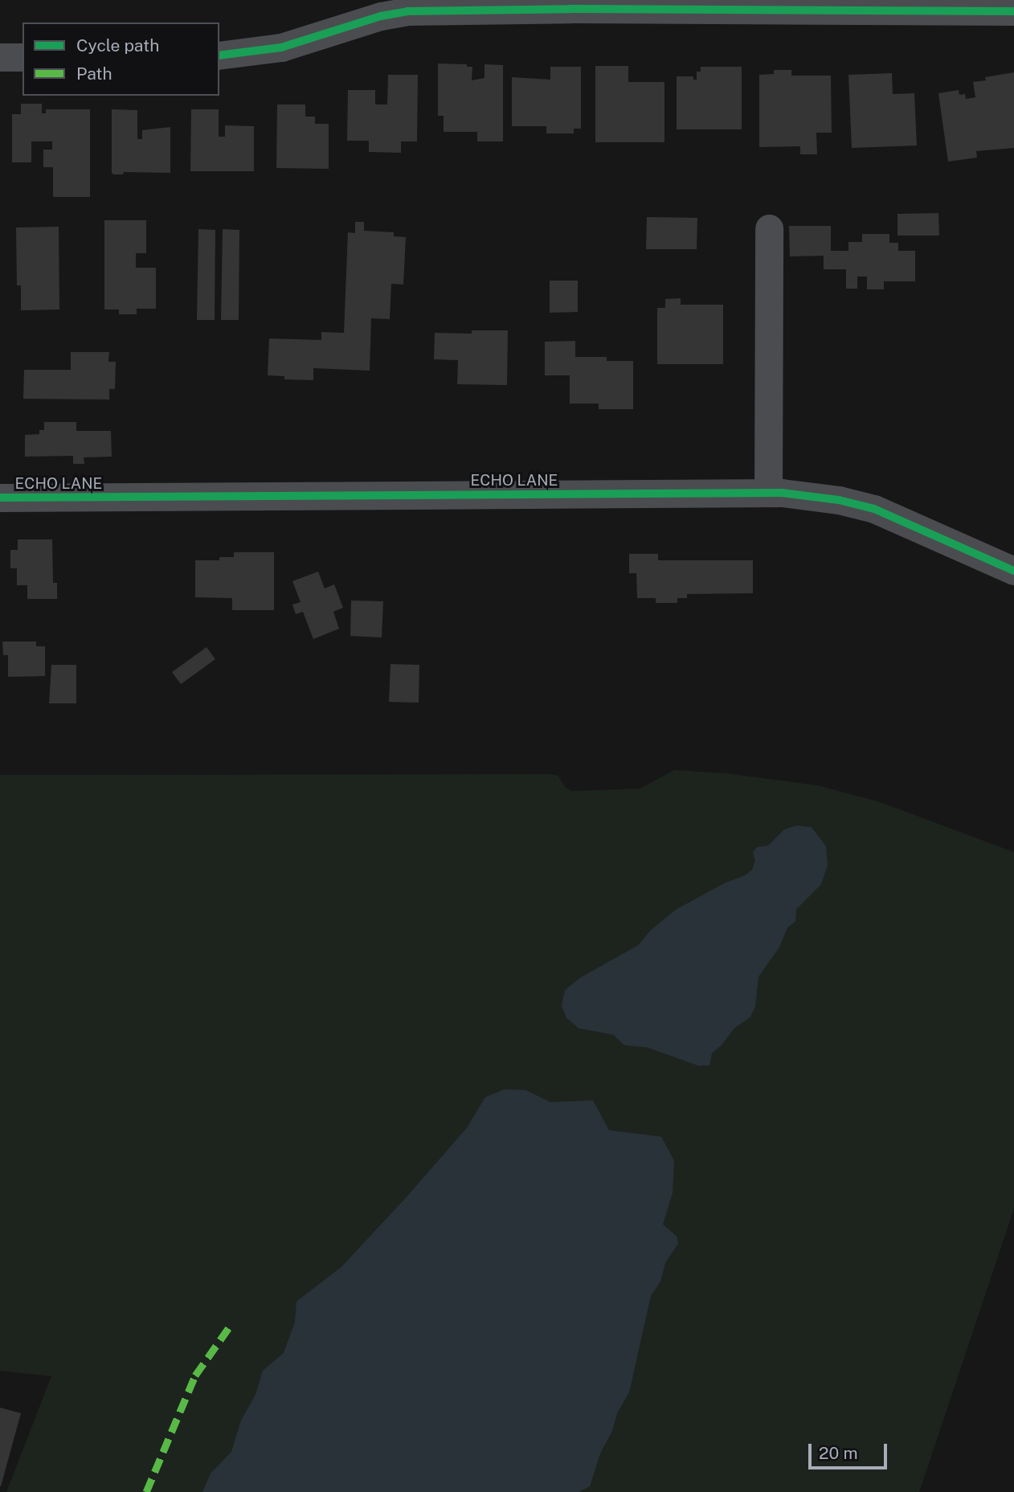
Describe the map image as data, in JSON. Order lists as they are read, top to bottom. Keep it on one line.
{"streets":{"street":["ECHO LANE"]},"legend":["Cycle path","Path"],"scale_bar":"20 m"}
